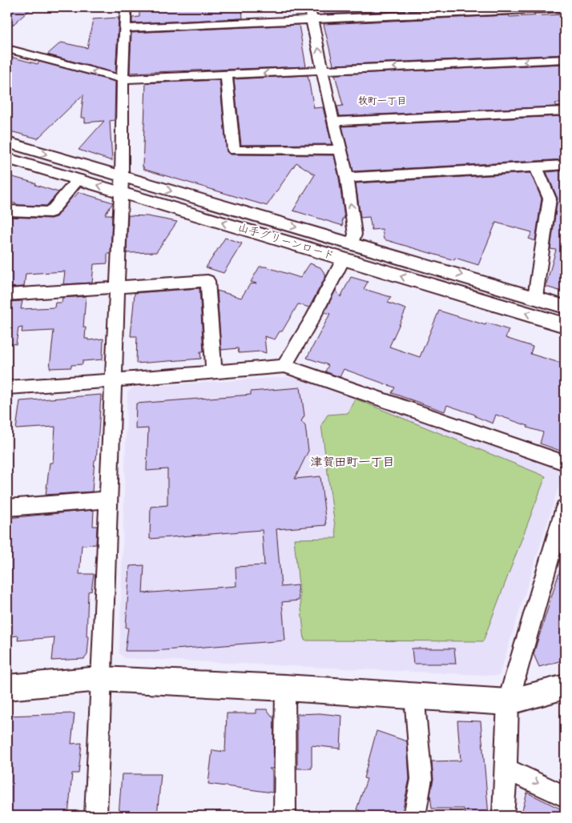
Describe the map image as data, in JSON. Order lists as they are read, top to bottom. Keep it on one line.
{"streets":{"street":["山手グリーンロード"]},"districts":["牧町一丁目","津賀田町一丁目"]}
